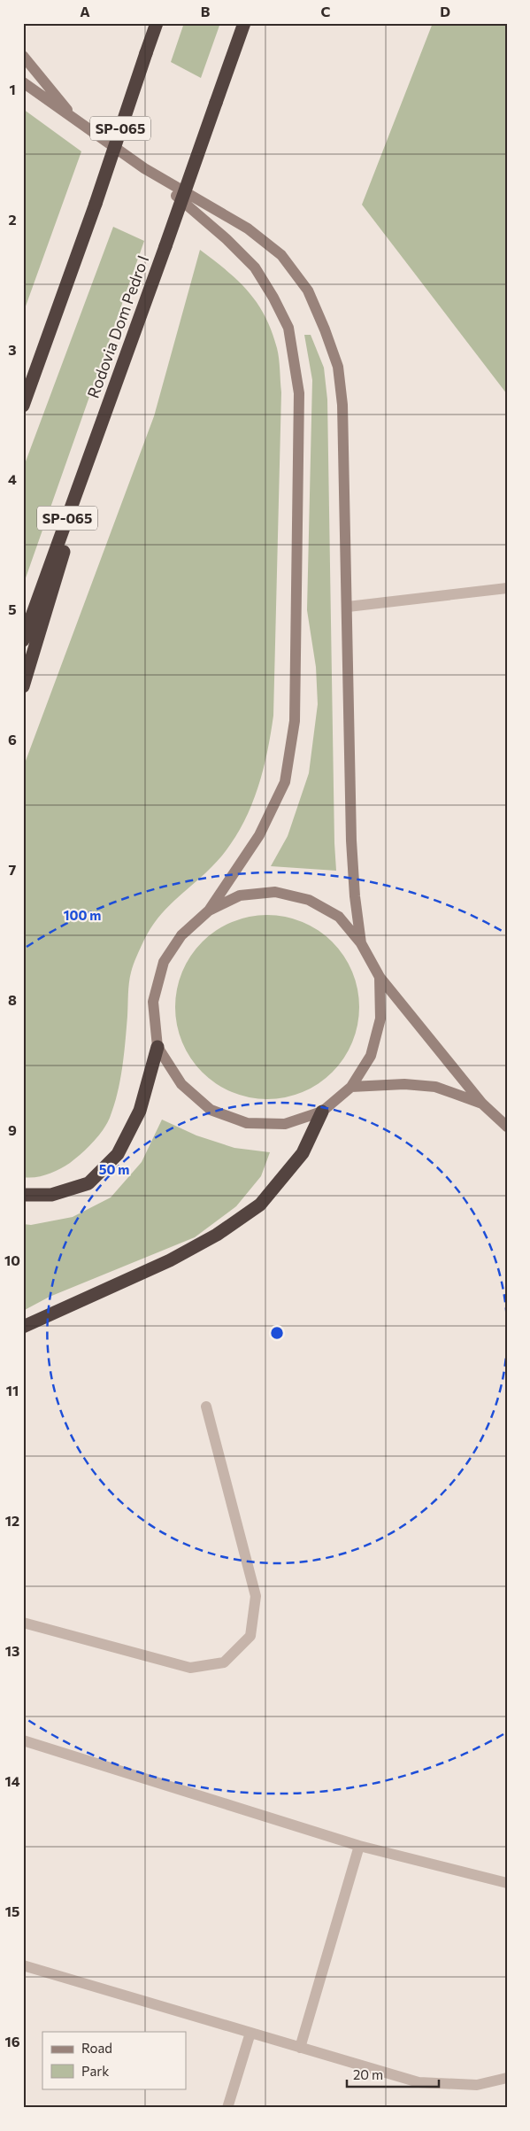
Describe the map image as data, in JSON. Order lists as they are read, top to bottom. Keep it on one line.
{"streets":{"highway":["SP-065","Rodovia Dom Pedro I"]},"legend":["Road","Park"],"scale_bar":"20 m","grid":{"columns":["A","B","C","D"],"rows":["1","2","3","4","5","6","7","8","9","10","11","12","13","14","15","16"]},"rings":["100 m","50 m"]}
